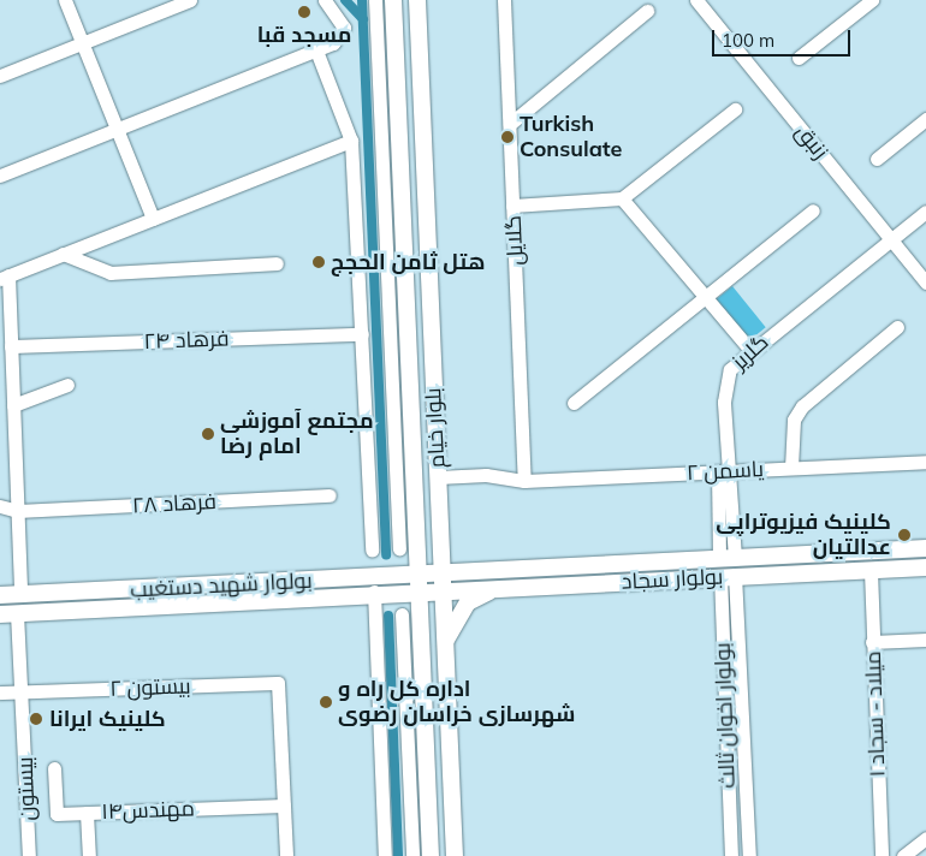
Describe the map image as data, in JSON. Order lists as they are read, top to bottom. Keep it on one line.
{"streets":{"main road":["بلوار خیام","بولوار سجاد","بولوار شهید دستغیب"],"street":["زنبق","گلایل","فرهاد ۲۴","گلریز","یاسمن ۲","فرهاد ۲۸","بیستون ۲","میلاد - سجاد ۱","بولوار اخوان ثالث","بیستون","مهندس۱۴"]},"crossings":[["زنبق","گلریز"],["گلایل","یاسمن ۲"],["گلریز","یاسمن ۲"],["گلریز","بولوار سجاد"],["گلریز","بولوار اخوان ثالث"],["بلوار خیام","یاسمن ۲"],["بلوار خیام","بولوار سجاد"],["بلوار خیام","بولوار شهید دستغیب"],["بولوار سجاد","بولوار شهید دستغیب"],["بولوار سجاد","میلاد - سجاد ۱"],["بولوار سجاد","بولوار اخوان ثالث"],["بولوار شهید دستغیب","بیستون"],["بیستون ۲","بیستون"],["بیستون ۲","مهندس۱۴"]],"places":["مسجد قبا","Turkish Consulate","هتل ثامن الحجج","مجتمع آموزشی امام رضا","کلینیک فیزیوتراپی عدالتیان","اداره کل راه و شهرسازی خراسان رضوی","کلینیک ایرانا"],"scale_bar":"100 m"}
